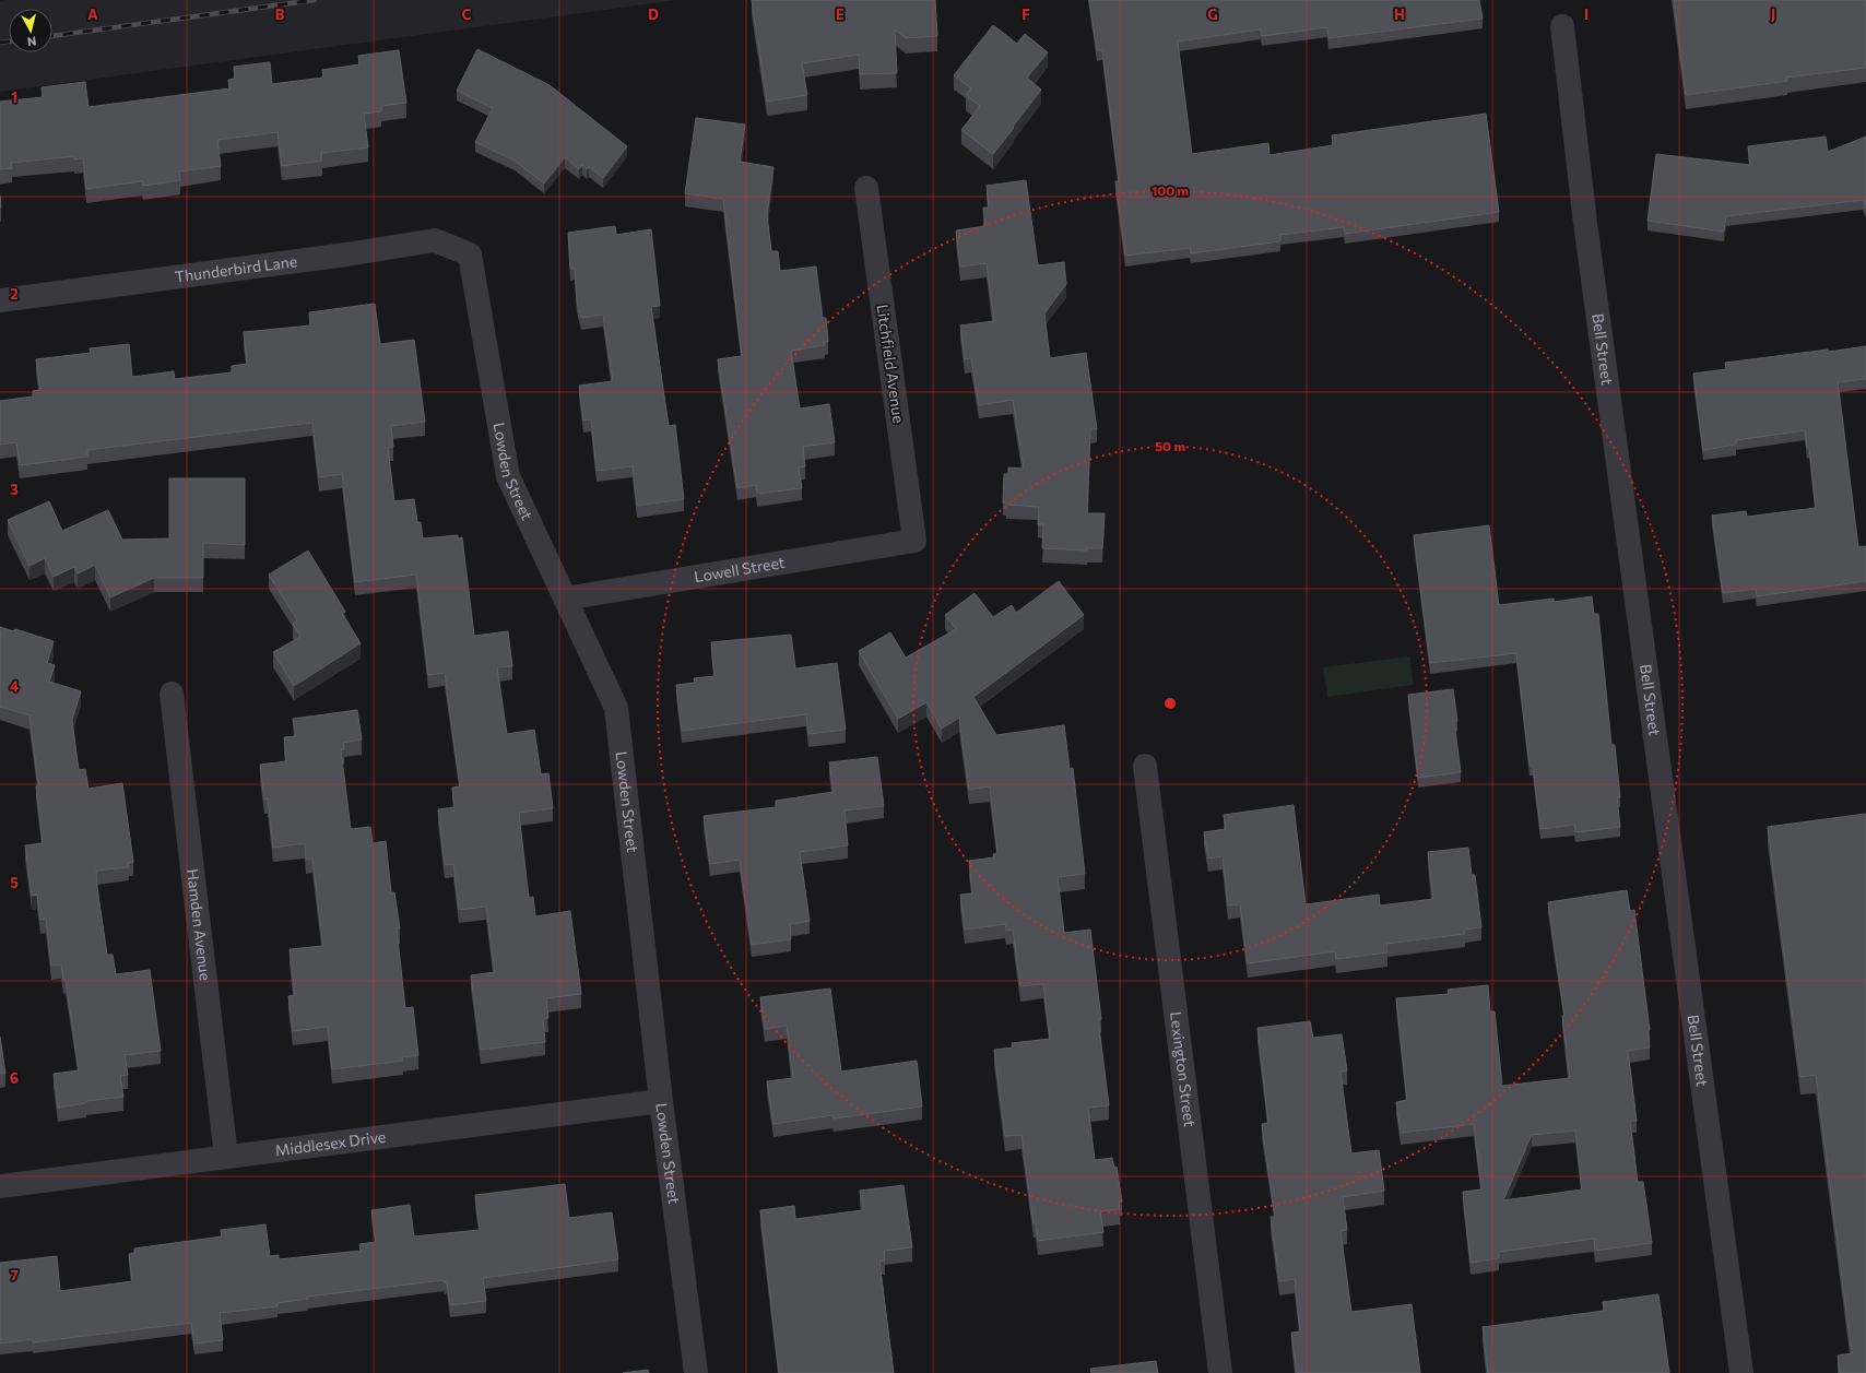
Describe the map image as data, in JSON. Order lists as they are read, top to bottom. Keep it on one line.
{"streets":{"street":["Thunderbird Lane","Bell Street","Litchfield Avenue","Lowden Street","Lowell Street","Hamden Avenue","Lexington Street","Middlesex Drive"]},"crossings":[["Thunderbird Lane","Lowden Street"],["Litchfield Avenue","Lowell Street"],["Lowden Street","Lowell Street"],["Lowden Street","Middlesex Drive"],["Hamden Avenue","Middlesex Drive"]],"north":"bottom","grid":{"columns":["A","B","C","D","E","F","G","H","I","J"],"rows":["1","2","3","4","5","6","7"]},"rings":["100 m","50 m"]}
